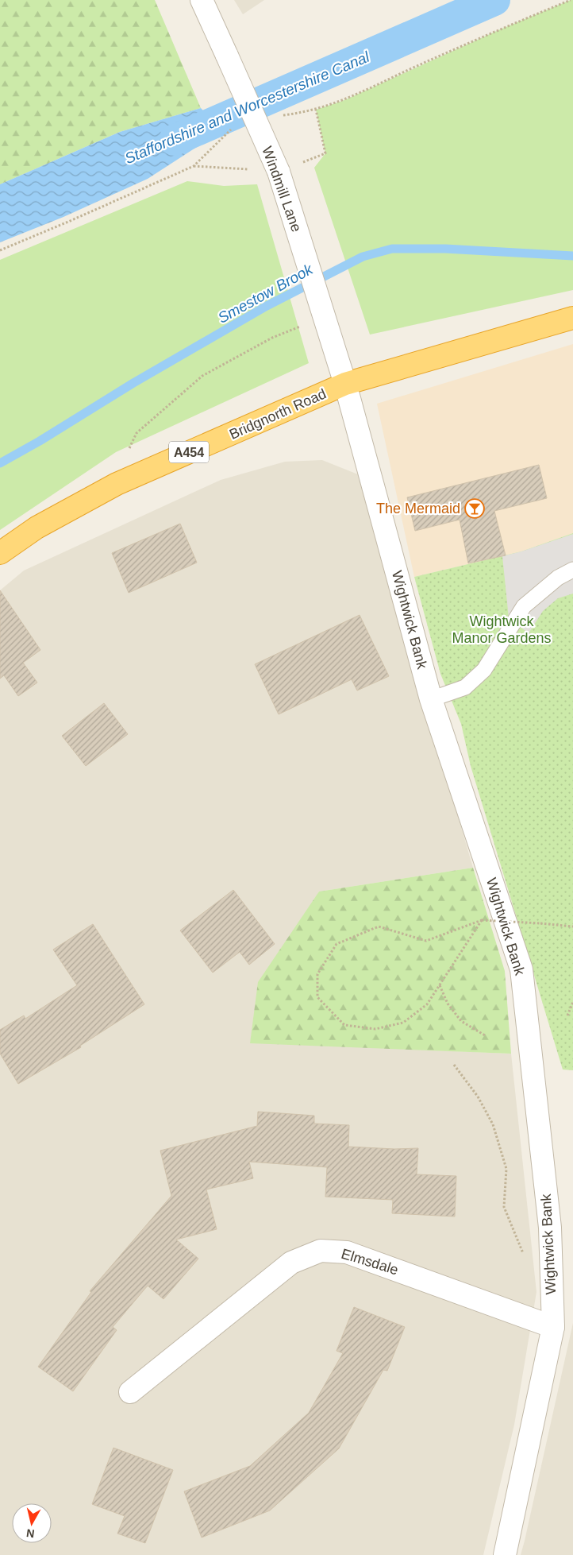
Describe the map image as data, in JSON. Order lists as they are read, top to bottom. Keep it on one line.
{"streets":{"highway":["Bridgnorth Road","A454"],"street":["Windmill Lane","Wightwick Bank","Elmsdale"]},"crossings":[["Windmill Lane","Bridgnorth Road"],["Windmill Lane","Wightwick Bank"],["Bridgnorth Road","Wightwick Bank"],["Wightwick Bank","Elmsdale"]],"water":["Staffordshire and Worcestershire Canal","Smestow Brook"],"parks":["Wightwick Manor Gardens"],"places":{"bar":["The Mermaid"]},"north":"bottom"}
